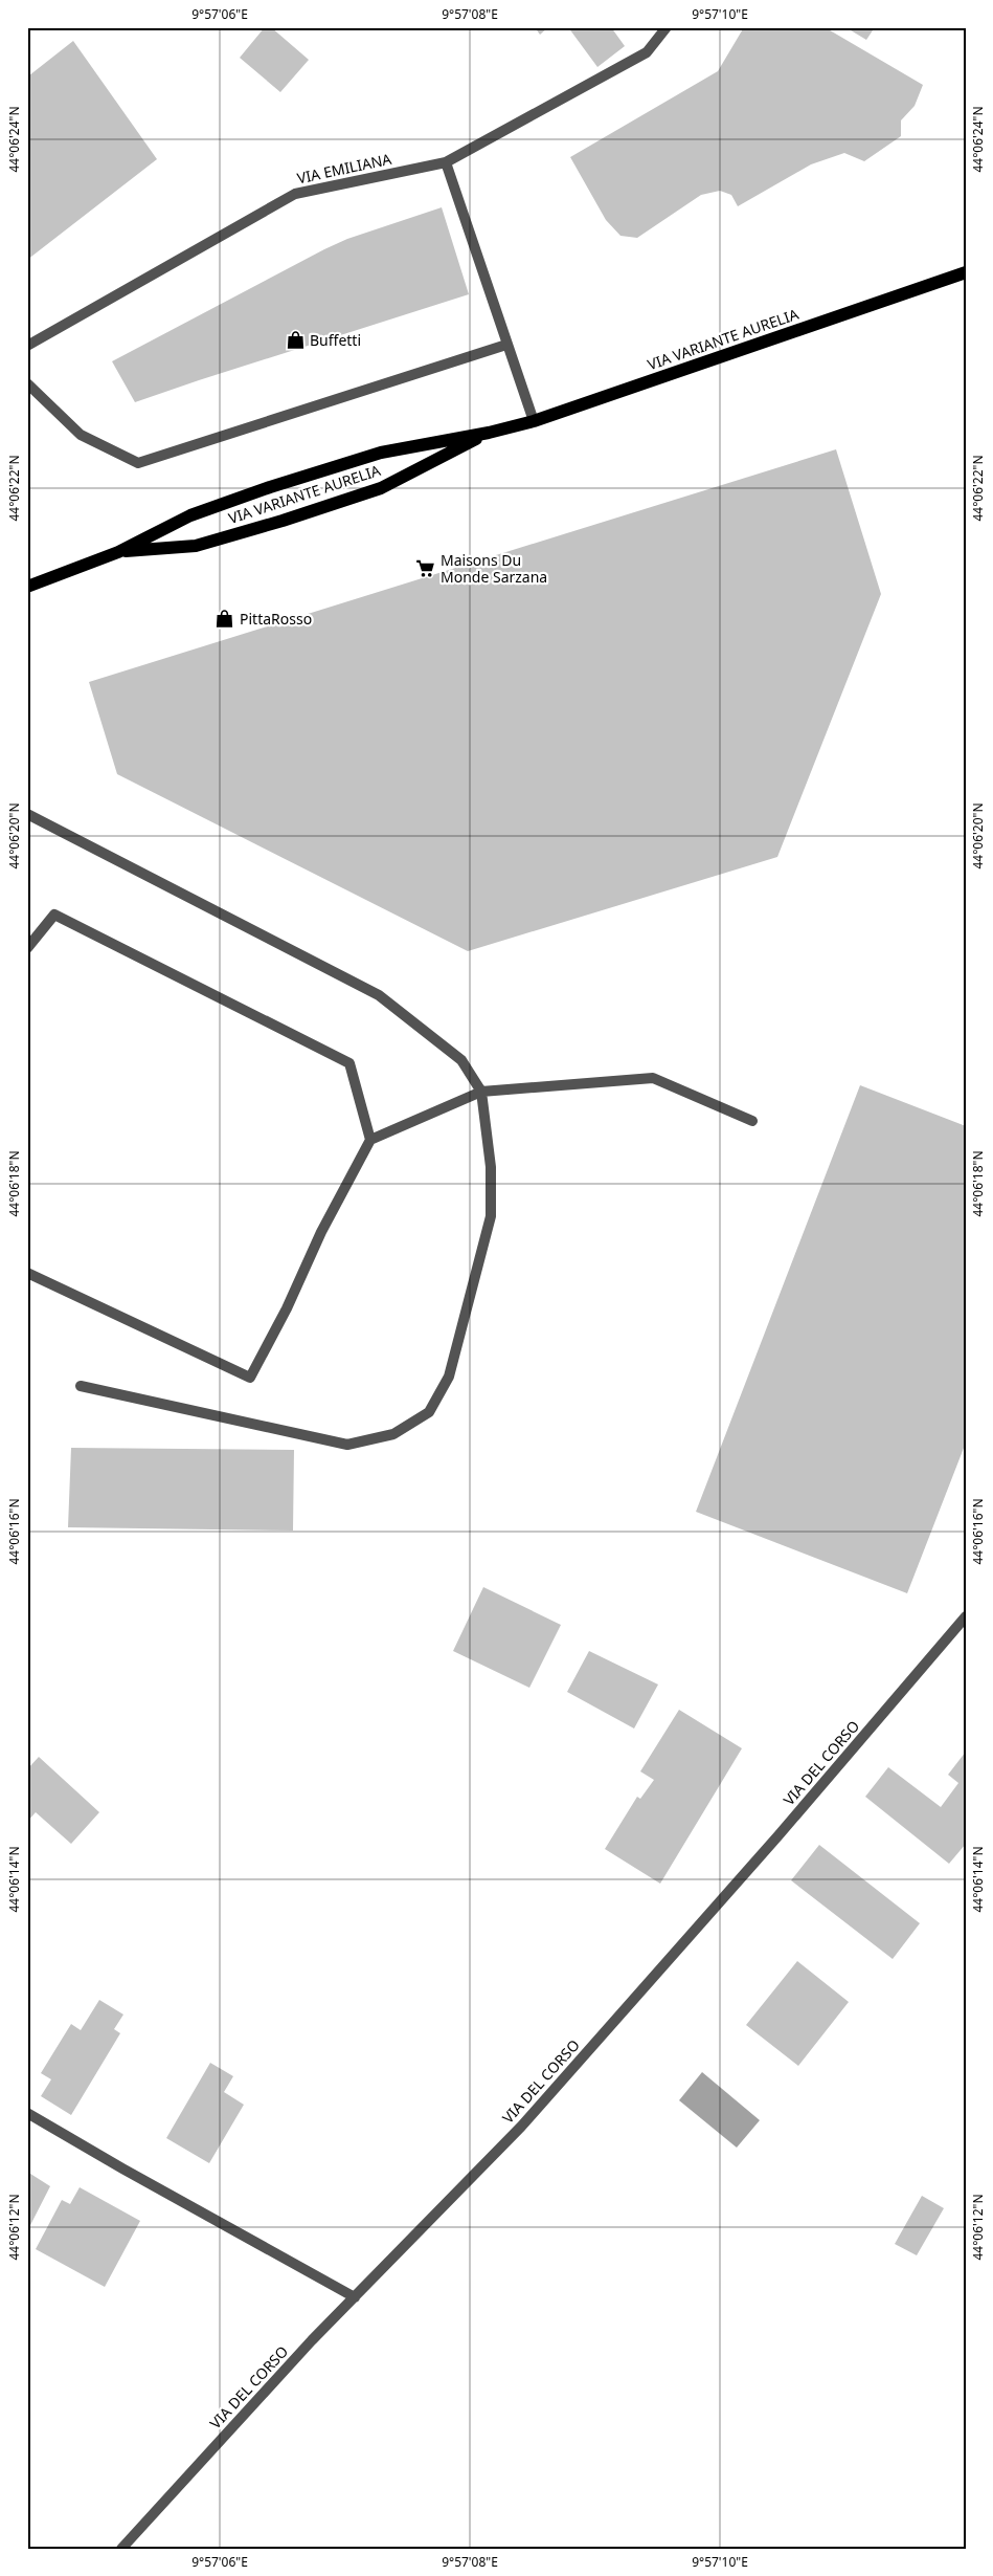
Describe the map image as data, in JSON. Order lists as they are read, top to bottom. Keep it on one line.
{"streets":{"main road":["VIA VARIANTE AURELIA"],"street":["VIA EMILIANA","VIA DEL CORSO"]},"places":{"shop":["Buffetti","PittaRosso"],"supermarket":["Maisons Du Monde Sarzana"]},"coordinates":["9°57'06\"E","9°57'08\"E","9°57'10\"E","44°06'24\"N","44°06'22\"N","44°06'20\"N","44°06'18\"N","44°06'16\"N","44°06'14\"N","44°06'12\"N"]}
